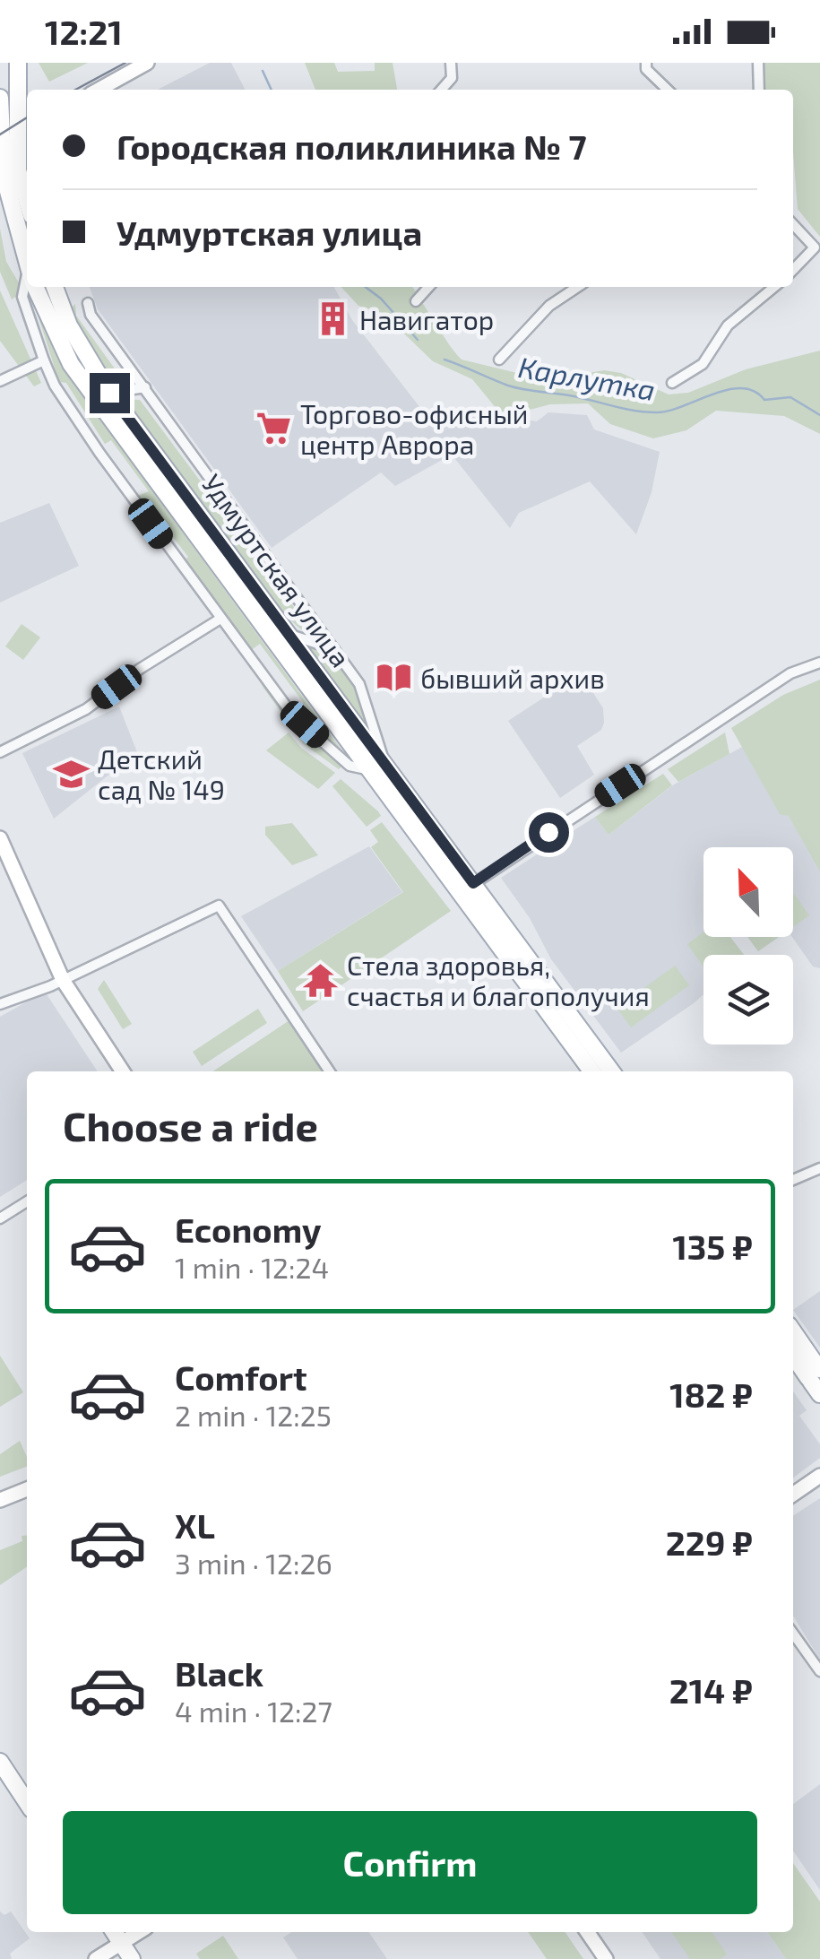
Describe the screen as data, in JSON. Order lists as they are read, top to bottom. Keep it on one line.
{"streets":{"main road":["Удмуртская улица"]},"water":["Карлутка"],"places":{"building":["Навигатор"],"supermarket":["Торгово-офисный центр Аврора"],"library":["бывший архив"],"school or university":["Детский сад № 149"],"temple":["Стела здоровья, счастья и благополучия"]},"north":"top left","page":{"status":"12:21","banner":["Городская поликлиника № 7","Удмуртская улица"],"heading":"Choose a ride","list":[{"name":"Economy","note":"1 min · 12:24","value":"135 ₽"},{"name":"Comfort","note":"2 min · 12:25","value":"182 ₽"},{"name":"XL","note":"3 min · 12:26","value":"229 ₽"},{"name":"Black","note":"4 min · 12:27","value":"214 ₽"}],"buttons":"Confirm"}}
